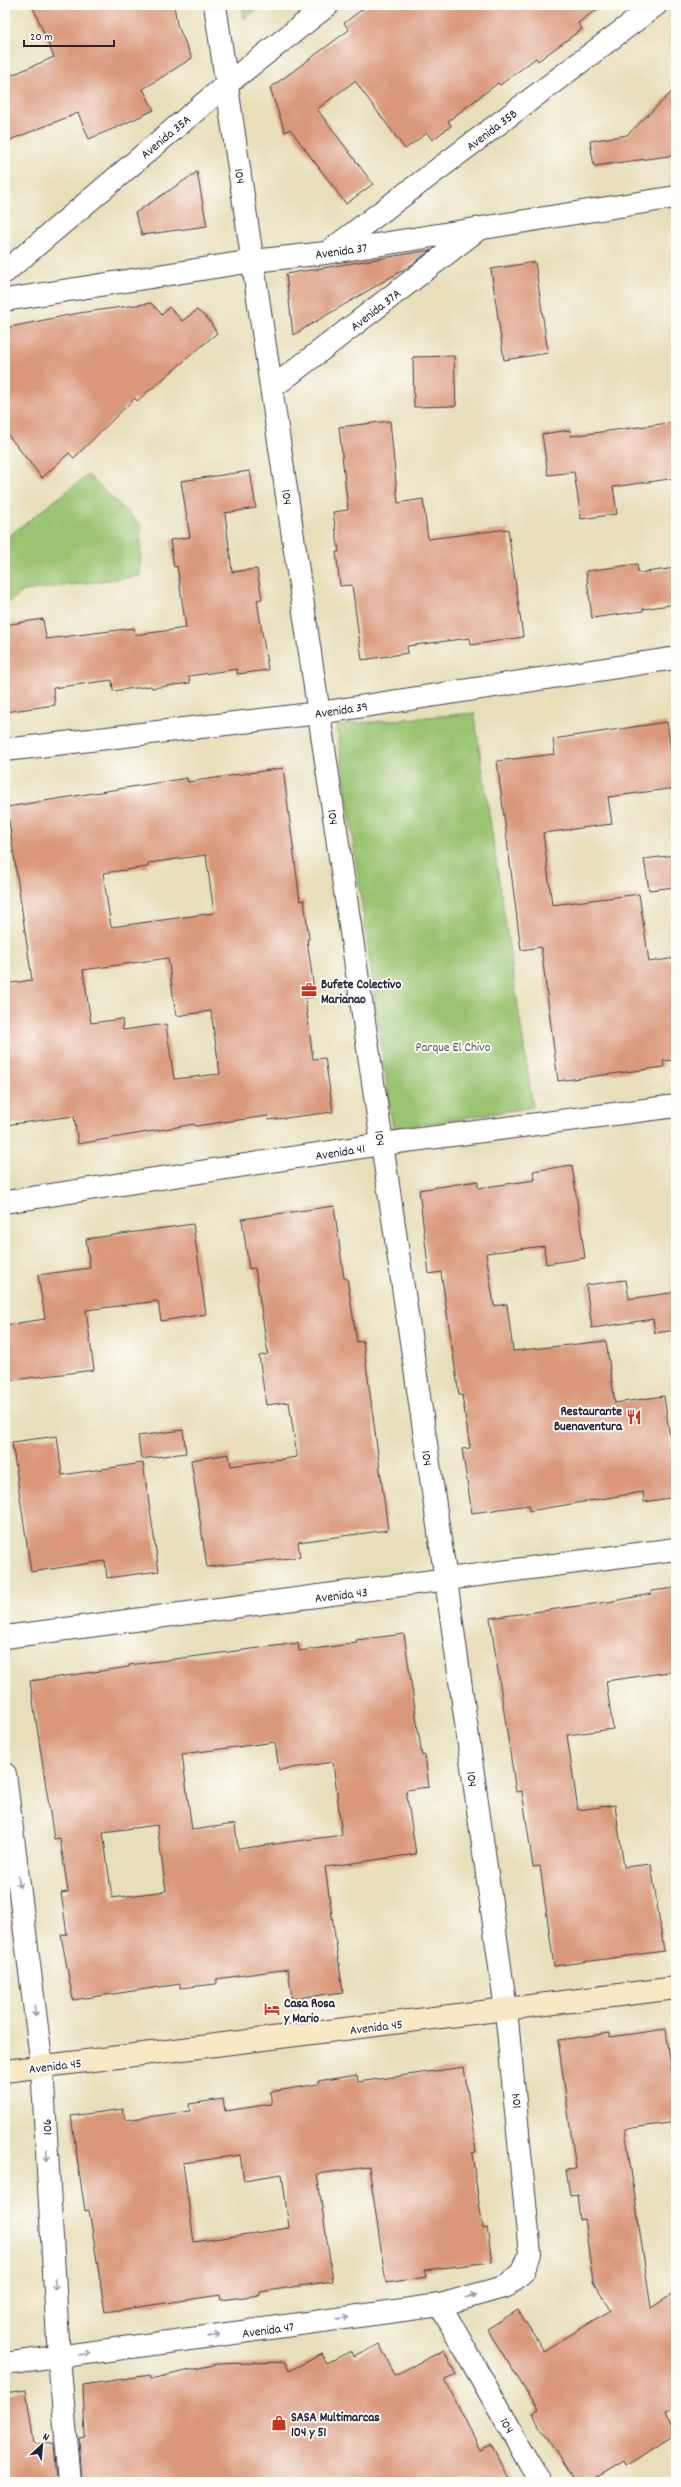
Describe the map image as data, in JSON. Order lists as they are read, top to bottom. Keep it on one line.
{"streets":{"street":["Avenida 35B","Avenida 35A","104","Avenida 37","Avenida 37A","Avenida 39","Avenida 41","Avenida 43","Avenida 45","106","Avenida 47"]},"crossings":[["Avenida 35B","Avenida 37"],["Avenida 35A","104"],["104","Avenida 37"],["104","Avenida 37A"],["104","Avenida 39"],["104","Avenida 41"],["104","Avenida 43"],["104","Avenida 45"],["104","Avenida 47"],["Avenida 37","Avenida 37A"],["Avenida 45","106"],["106","Avenida 47"]],"one_way":["106","Avenida 47"],"parks":["Parque El Chivo"],"places":{"office":["Bufete Colectivo Marianao"],"restaurant":["Restaurante Buenaventura"],"hotel":["Casa Rosa y Mario"],"shop":["SASA Multimarcas 104 y 51"]},"scale_bar":"20 m","north":"top right"}
